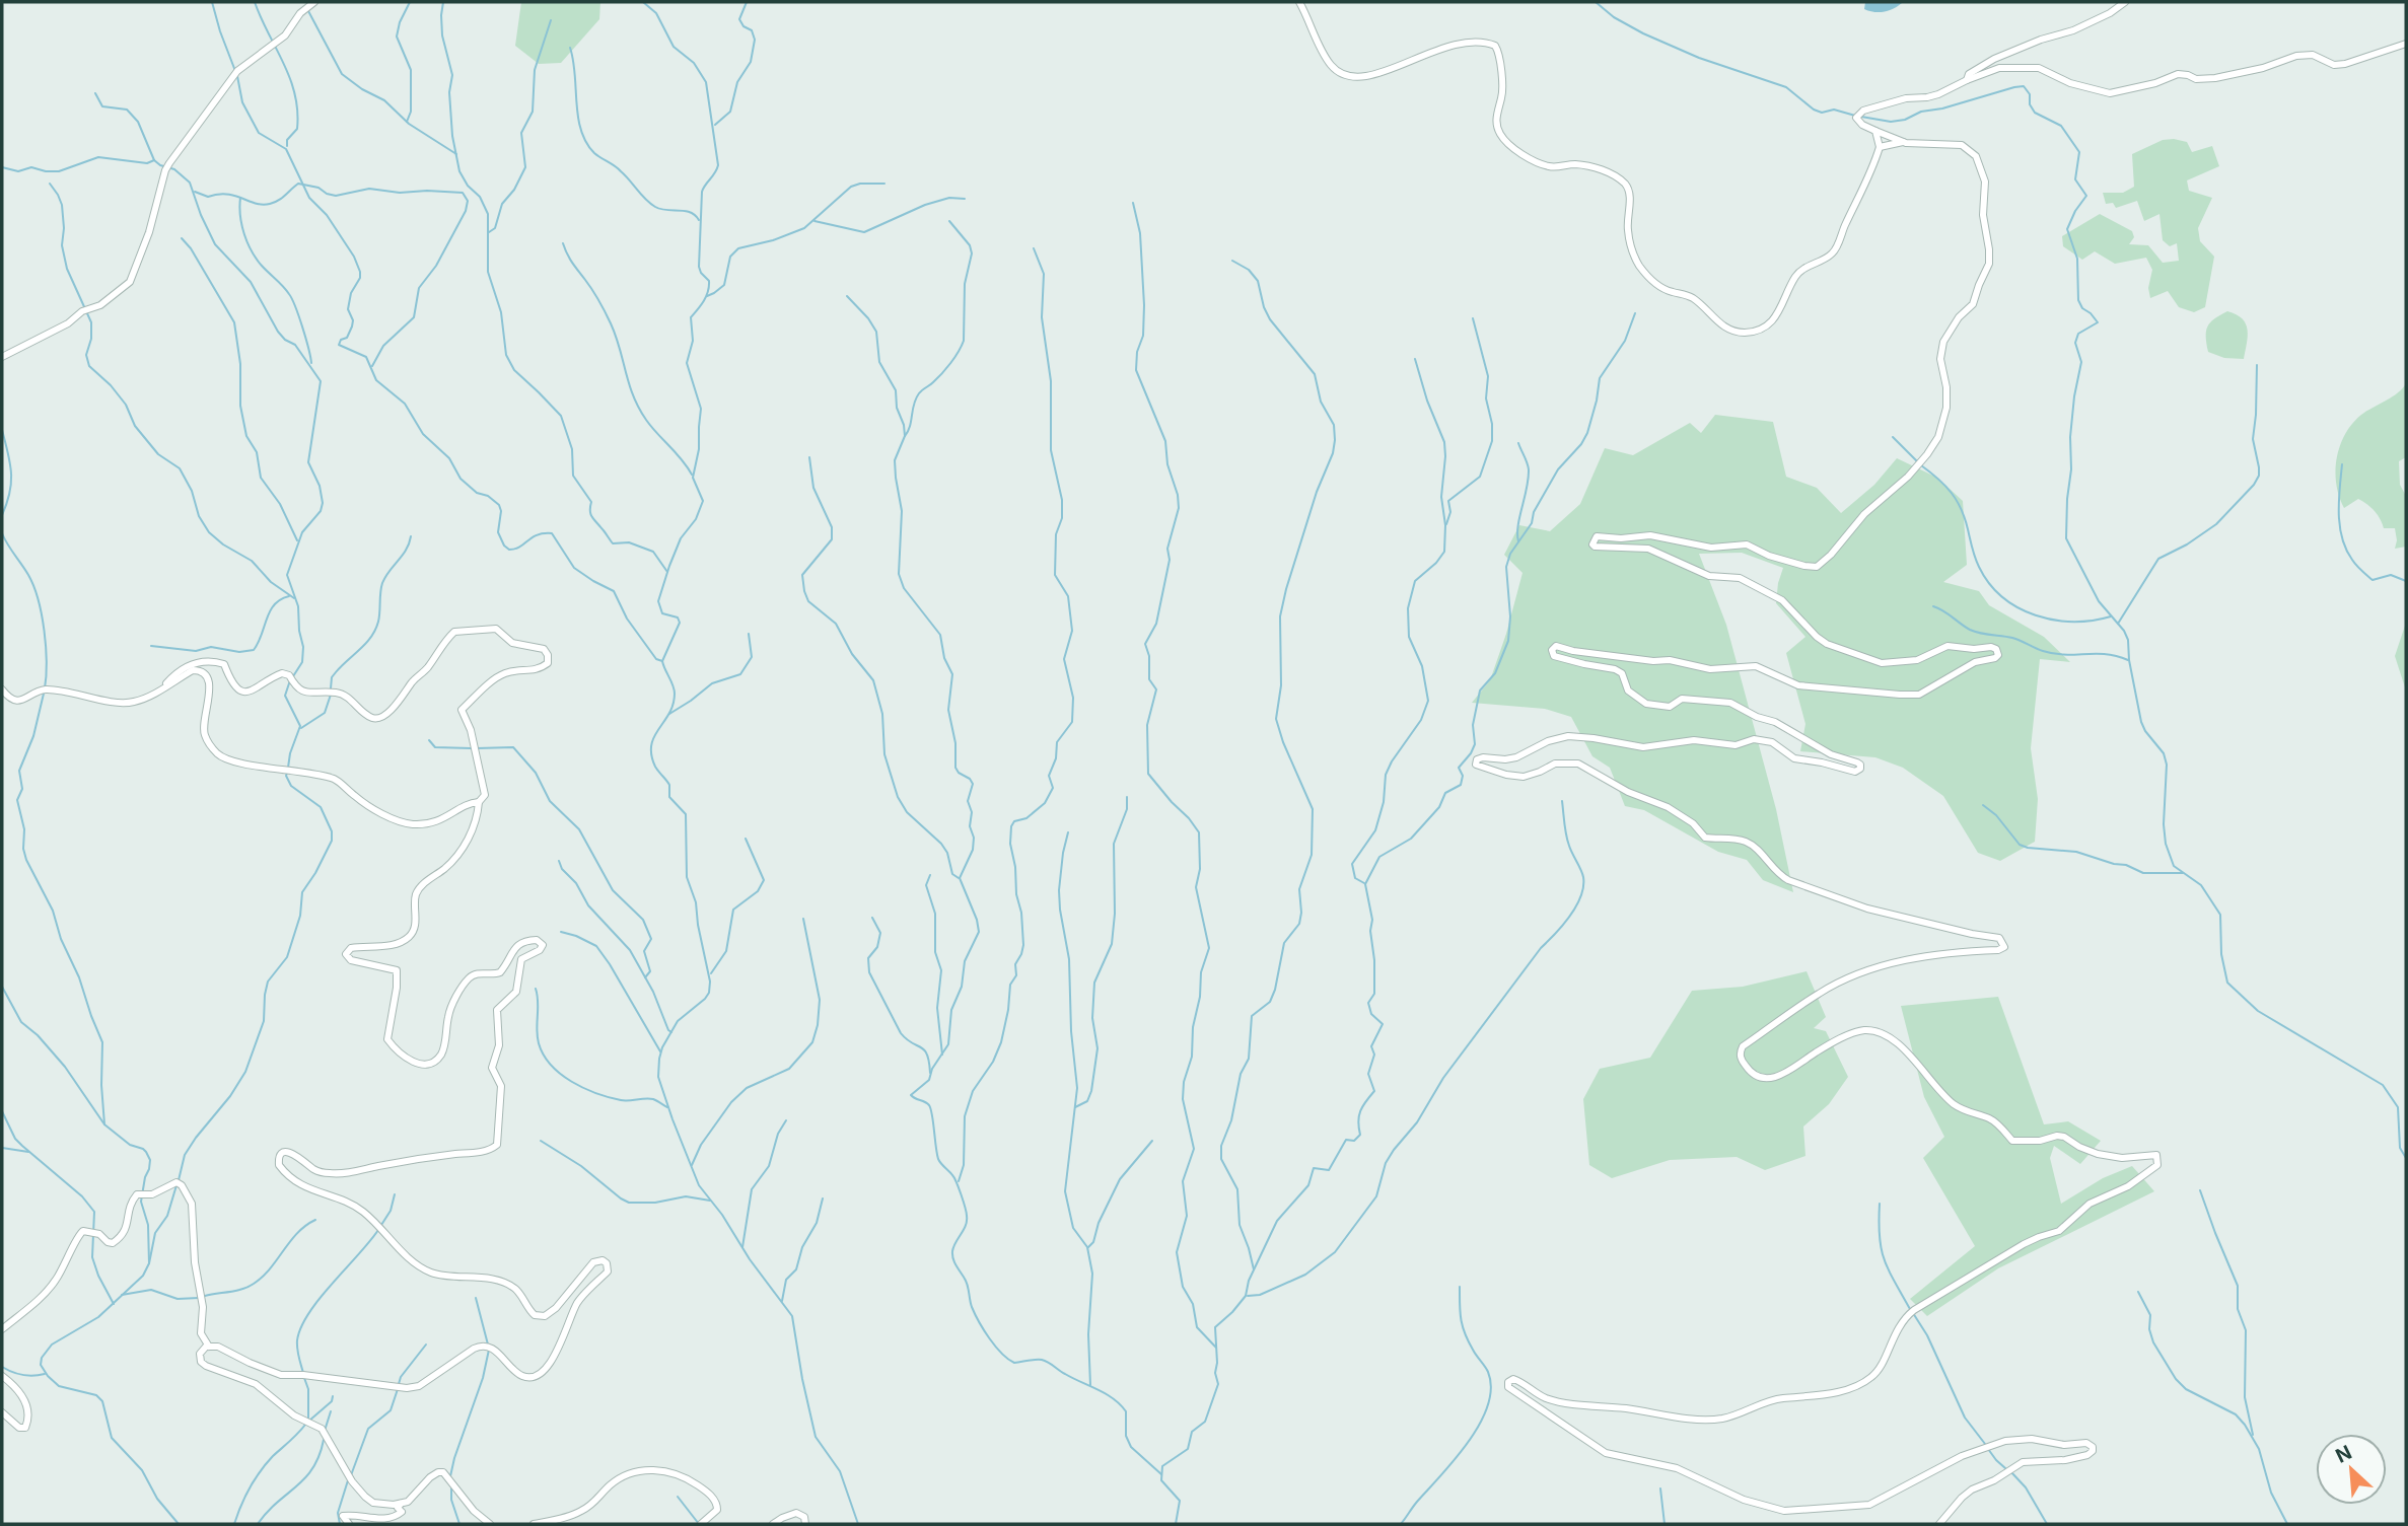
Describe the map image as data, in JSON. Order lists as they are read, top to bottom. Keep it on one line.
{"north":"top left"}
